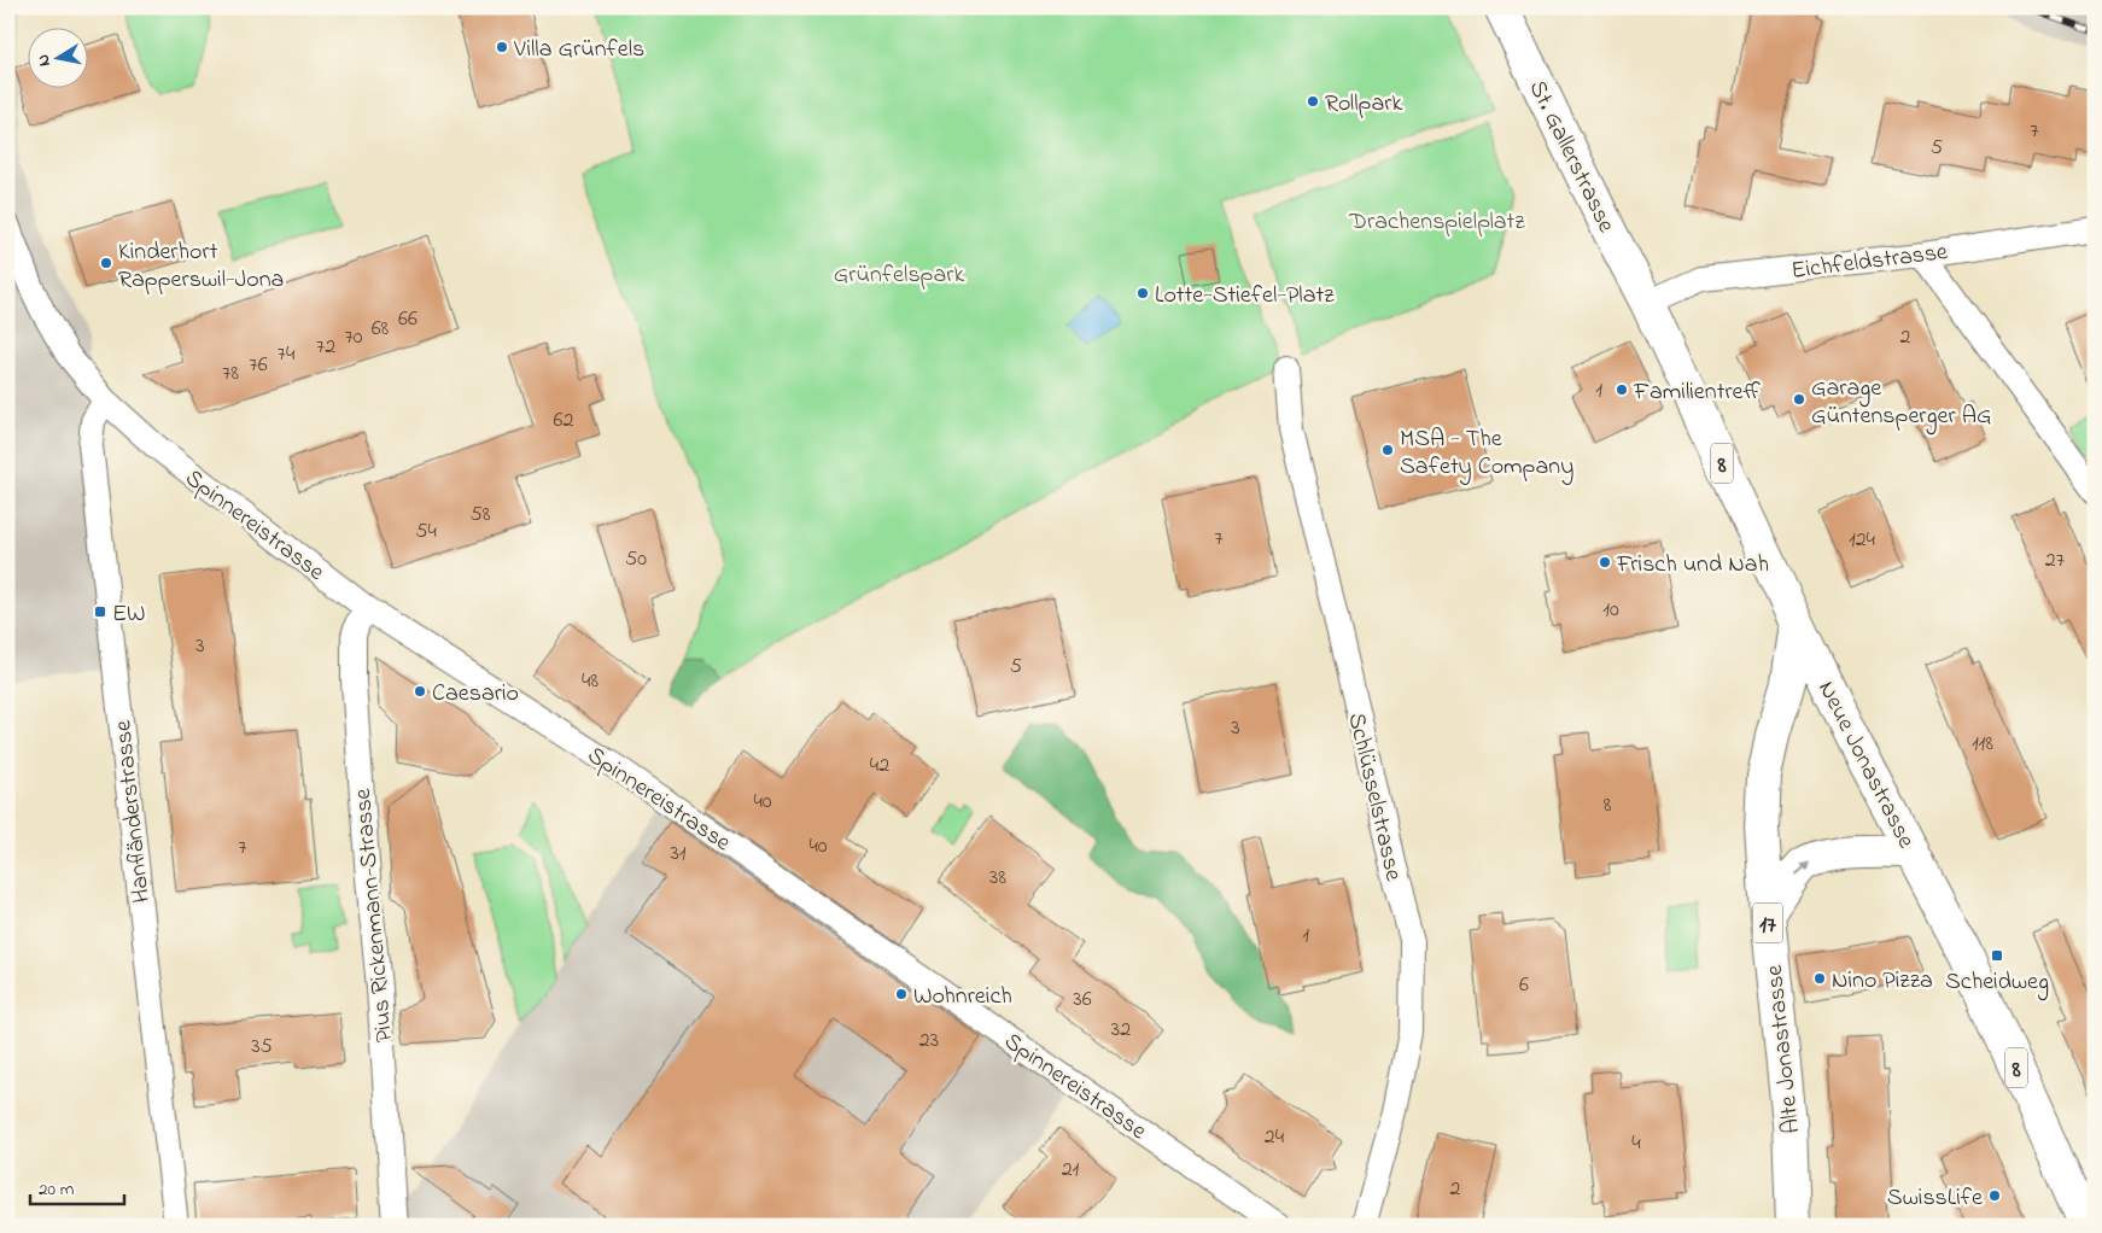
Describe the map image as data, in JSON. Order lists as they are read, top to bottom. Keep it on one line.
{"streets":{"main road":["St. Gallerstrasse","8","Neue Jonastrasse","17","Alte Jonastrasse"],"street":["Eichfeldstrasse","Spinnereistrasse","Schlüsselstrasse","Hanfländerstrasse","Pius Rickenmann-Strasse"]},"crossings":[["St. Gallerstrasse","Eichfeldstrasse"],["St. Gallerstrasse","Neue Jonastrasse"],["Eichfeldstrasse","Neue Jonastrasse"],["Spinnereistrasse","Hanfländerstrasse"],["Spinnereistrasse","Pius Rickenmann-Strasse"],["Neue Jonastrasse","Alte Jonastrasse"]],"parks":["Drachenspielplatz","Grünfelspark"],"places":{"other":["Villa Grünfels","Rollpark","Kinderhort Rapperswil-Jona","Lotte-Stiefel-Platz","Familientreff","Garage Güntensperger AG","MSA - The Safety Company","Frisch und Nah","Caesario","Nino Pizza","Wohnreich","SwissLife"],"transit":["EW","Scheidweg"]},"house_numbers":["7","5","66","68","70","2","72","74","76","78","1","62","58","54","7","124","50","27","10","3","5","48","3","118","42","40","8","40","7","31","38","1","6","36","32","23","35","24","4","21","2"],"scale_bar":"20 m","north":"left"}
